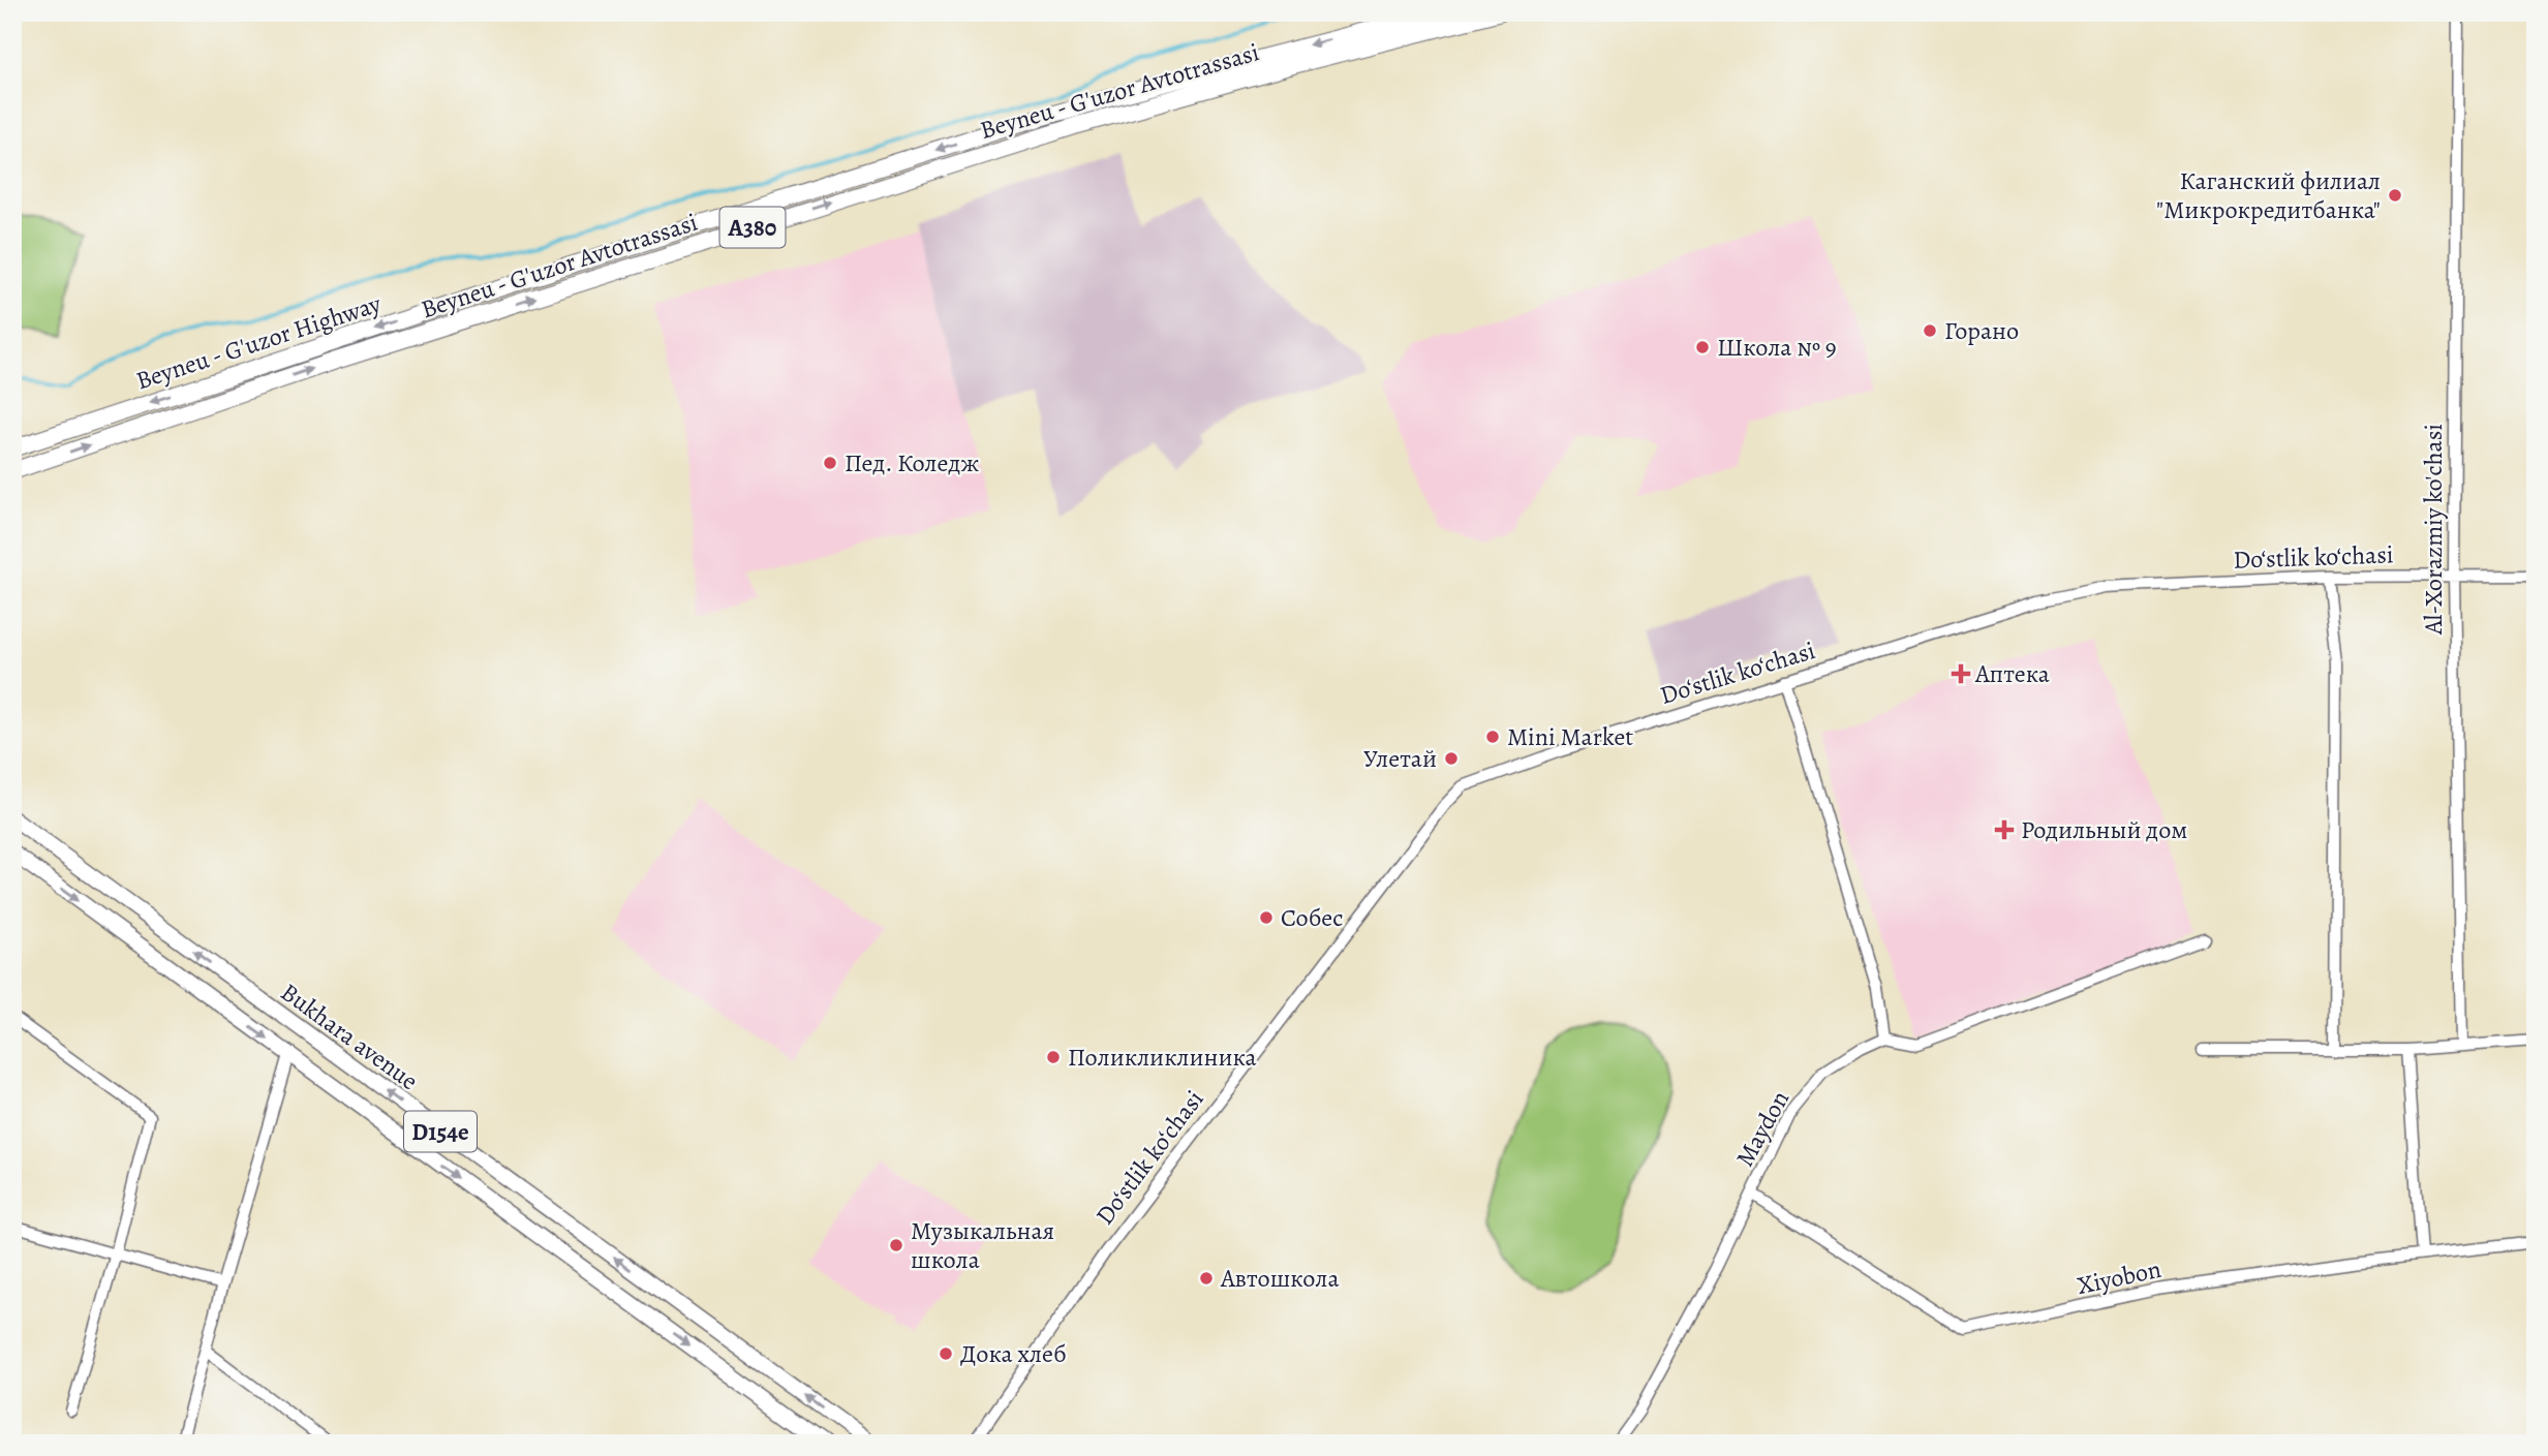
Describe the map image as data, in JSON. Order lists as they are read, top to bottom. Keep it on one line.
{"streets":{"highway":["Beyneu - G'uzor Avtotrassasi","A380","Beyneu - G'uzor Highway"],"main road":["Bukhara avenue","D154e"],"street":["Al-Xorazmiy ko'chasi","Do‘stlik ko‘chasi","Maydon","Xiyobon"]},"crossings":[["Al-Xorazmiy ko'chasi","Do‘stlik ko‘chasi"],["Maydon","Xiyobon"]],"one_way":["Beyneu - G'uzor Avtotrassasi","Beyneu - G'uzor Highway"],"places":{"other":["Каганский филиал \"Микрокредитбанка\"","Горано","Школа № 9","Пед. Коледж","Mini Market","Улетай","Собеc","Поликликлиника","Музыкальная школа","Автошкола","Дока хлеб"],"health":["Аптека","Родильный дом"]}}
